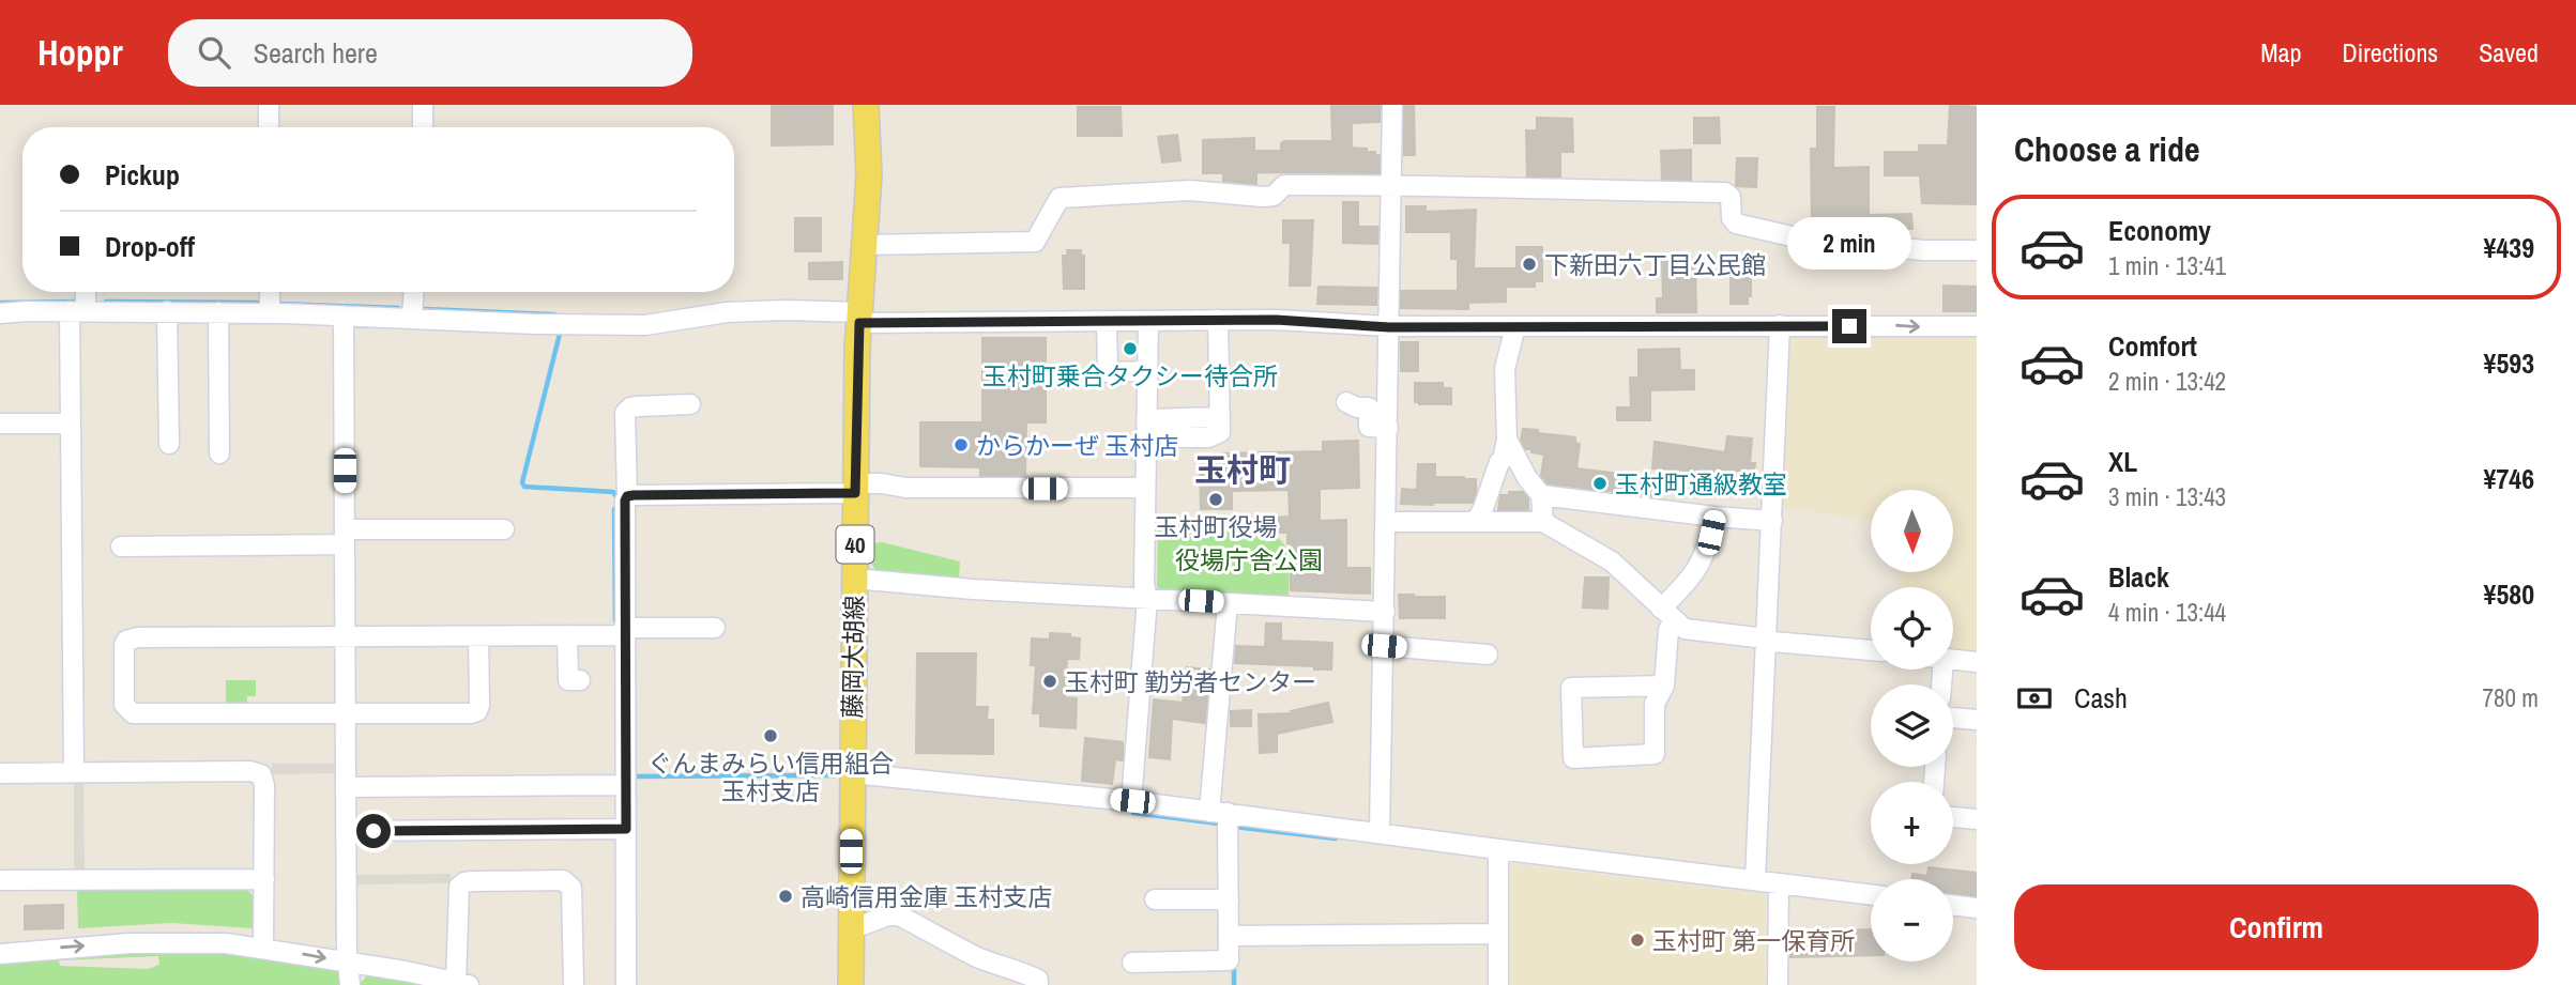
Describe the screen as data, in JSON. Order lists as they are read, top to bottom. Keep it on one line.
{"streets":{"main road":["40","藤岡大胡線"]},"districts":["玉村町"],"parks":["役場庁舎公園"],"places":["下新田六丁目公民館","玉村町乗合タクシー待合所","からかーぜ 玉村店","玉村町通級教室","玉村町役場","玉村町 勤労者センター","ぐんまみらい信用組合 玉村支店","高崎信用金庫 玉村支店","玉村町 第一保育所"],"north":"bottom","page":{"header":"Hoppr","search":"Search here","nav":["Map","Directions","Saved"],"heading":"Choose a ride","banner":["Pickup","Drop-off"],"list":[{"name":"Economy","note":"1 min · 13:41","value":"¥439"},{"name":"Comfort","note":"2 min · 13:42","value":"¥593"},{"name":"XL","note":"3 min · 13:43","value":"¥746"},{"name":"Black","note":"4 min · 13:44","value":"¥580"}],"bubble":"2 min","map_buttons":["+","−"],"pay":["Cash","780 m"],"buttons":"Confirm"}}
